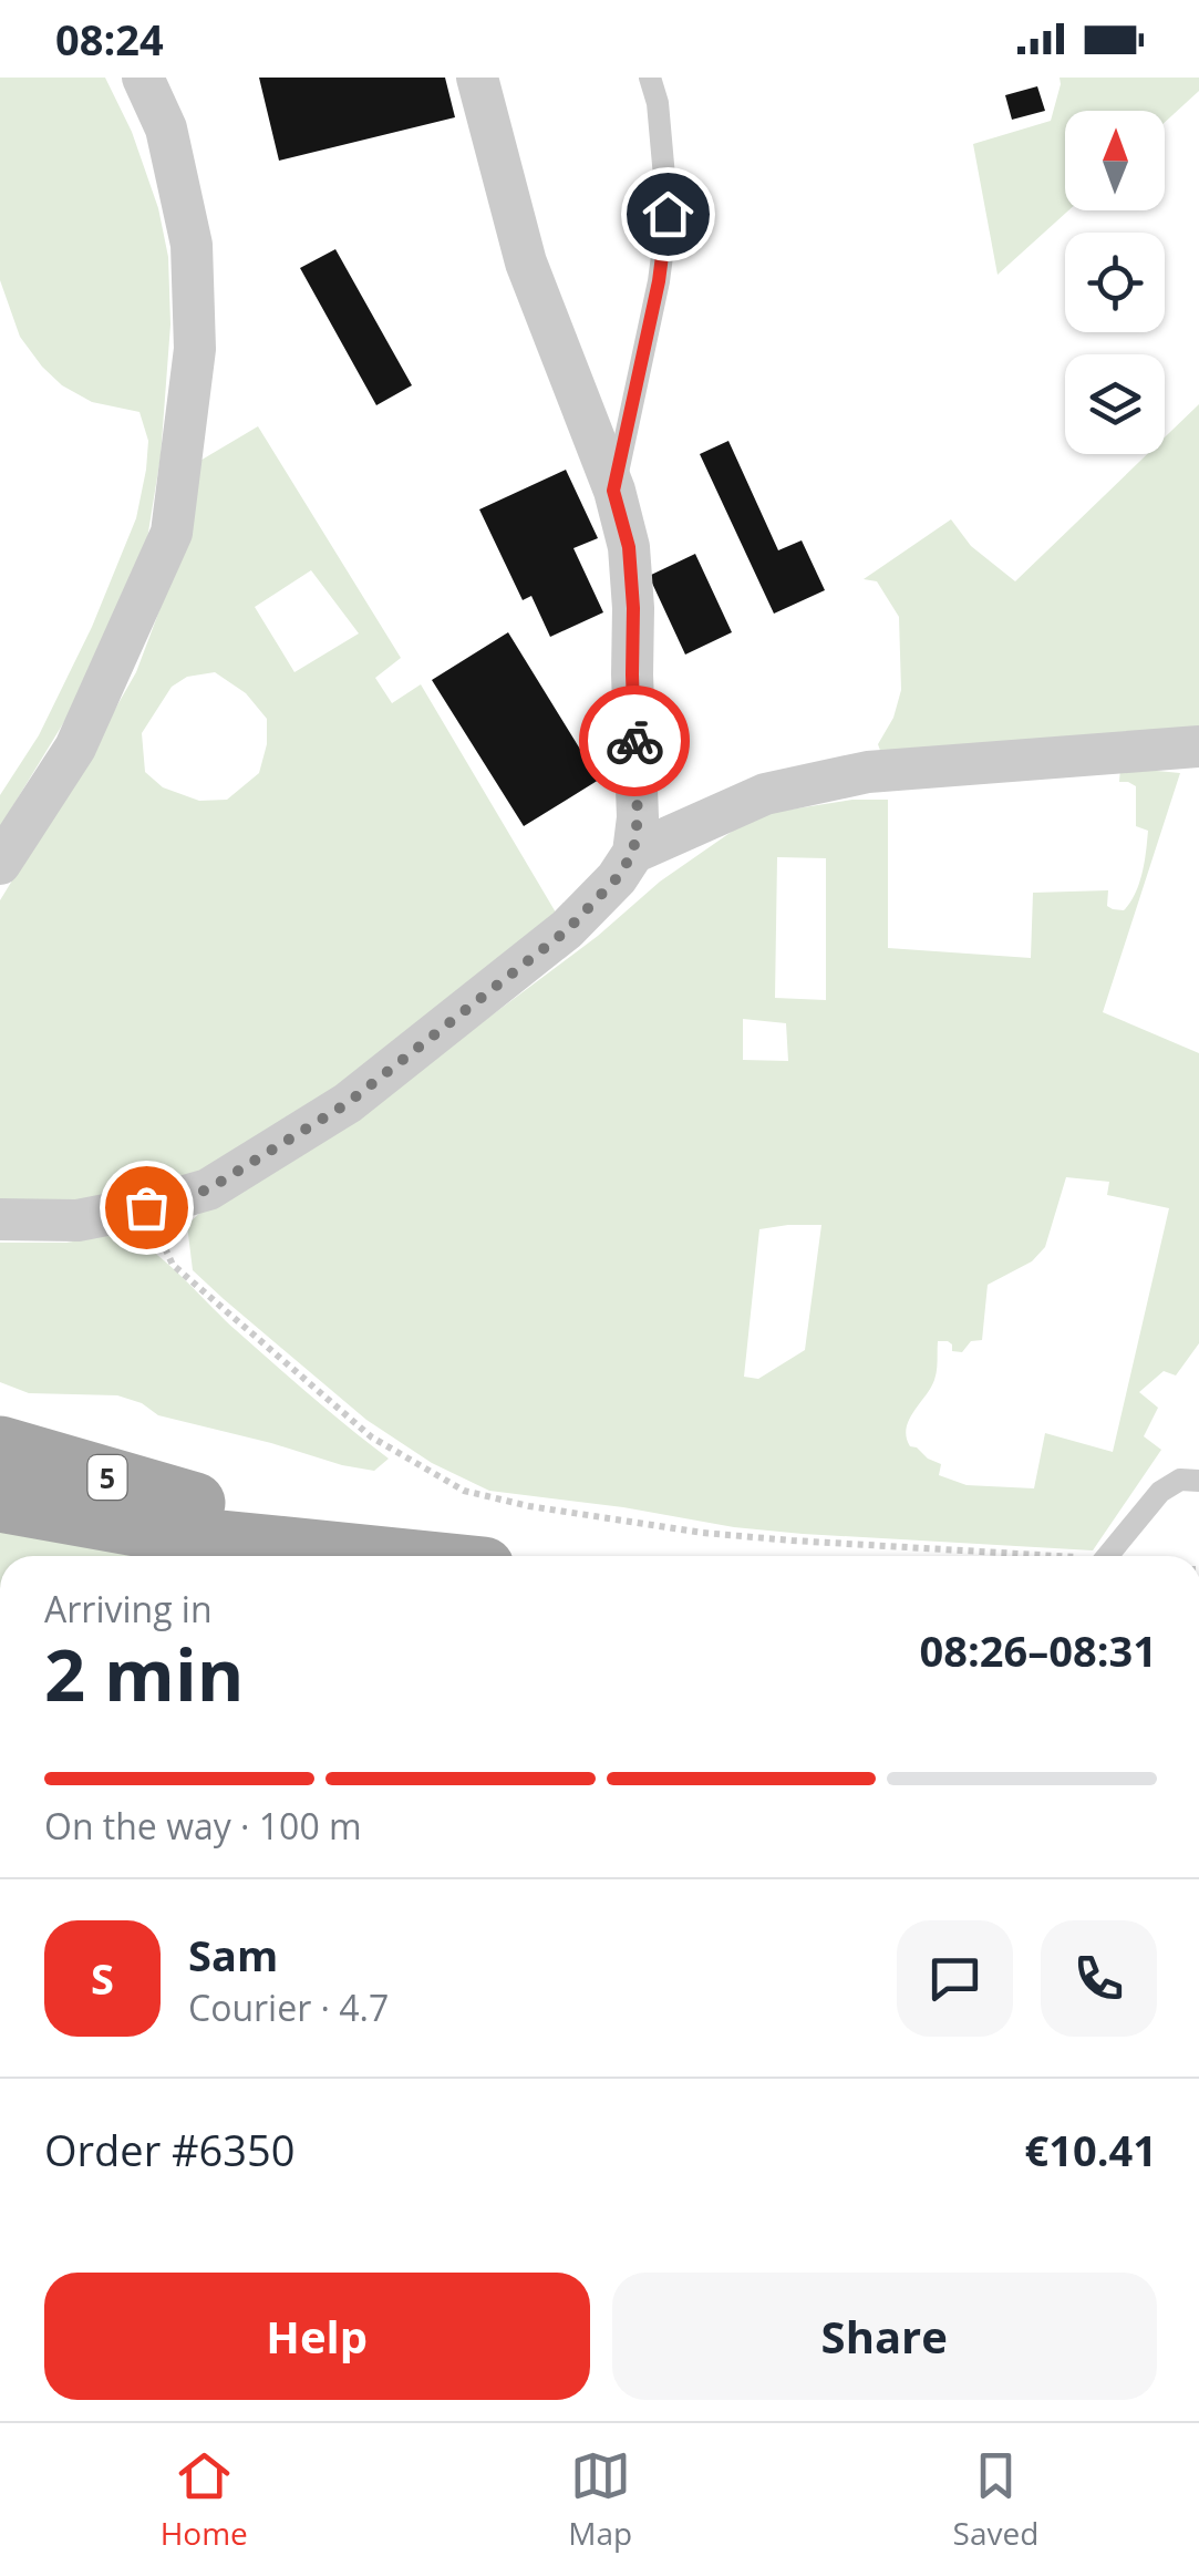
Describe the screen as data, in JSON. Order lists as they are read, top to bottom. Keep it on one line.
{"streets":{"main road":["5"]},"north":"top","page":{"status":"08:24","heading":["2 min","Arriving in","08:26–08:31"],"panel":["Sam","Courier · 4.7","Order #6350","€10.41"],"bar":"On the way · 100 m","round":"S","buttons":["Help","Share"],"tabs":["Home","Map","Saved"]}}
